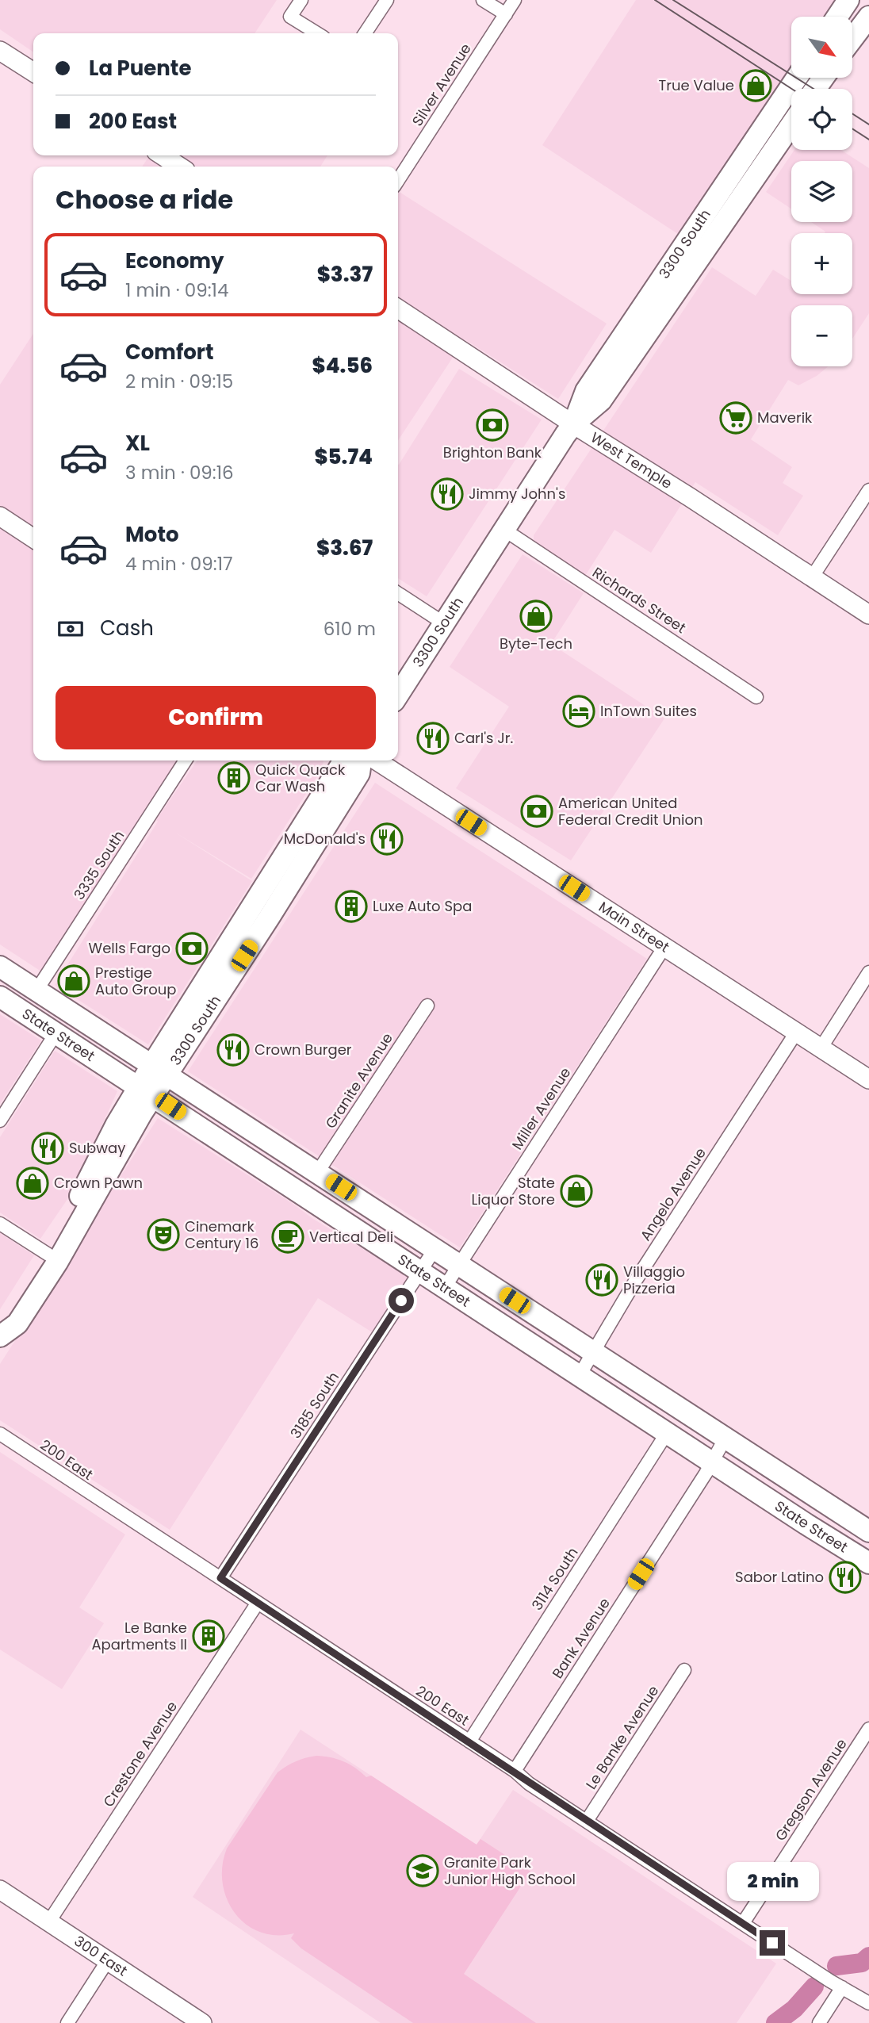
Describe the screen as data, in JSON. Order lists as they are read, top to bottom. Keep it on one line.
{"streets":{"main road":["3300 South","State Street"],"street":["Silver Avenue","West Temple","Richards Street","3335 South","Main Street","Granite Avenue","Miller Avenue","Angelo Avenue","3185 South","200 East","3114 South","Bank Avenue","Le Banke Avenue","Crestone Avenue","Gregson Avenue","300 East"]},"crossings":[["3300 South","West Temple"],["3300 South","Richards Street"],["3300 South","State Street"],["3335 South","State Street"],["Main Street","Miller Avenue"],["Main Street","Angelo Avenue"],["State Street","Granite Avenue"],["State Street","Miller Avenue"],["State Street","Angelo Avenue"],["State Street","3185 South"],["State Street","3114 South"],["State Street","Bank Avenue"],["3185 South","200 East"],["200 East","3114 South"],["200 East","Bank Avenue"],["200 East","Le Banke Avenue"],["200 East","Crestone Avenue"],["200 East","Gregson Avenue"],["Crestone Avenue","300 East"]],"places":{"shop":["True Value","Byte-Tech","Prestige Auto Group","Crown Pawn","State Liquor Store"],"supermarket":["Maverik"],"bank":["Brighton Bank","American United Federal Credit Union","Wells Fargo"],"restaurant":["Jimmy John's","Carl's Jr.","McDonald's","Crown Burger","Subway","Villaggio Pizzeria","Sabor Latino"],"hotel":["InTown Suites"],"building":["Quick Quack Car Wash","Luxe Auto Spa","Le Banke Apartments II"],"theatre":["Cinemark Century 16"],"cafe":["Vertical Deli"],"school or university":["Granite Park Junior High School"]},"north":"bottom right","page":{"map_buttons":["+","−"],"banner":["La Puente","200 East"],"heading":"Choose a ride","list":[{"name":"Economy","note":"1 min · 09:14","value":"$3.37"},{"name":"Comfort","note":"2 min · 09:15","value":"$4.56"},{"name":"XL","note":"3 min · 09:16","value":"$5.74"},{"name":"Moto","note":"4 min · 09:17","value":"$3.67"}],"pay":["Cash","610 m"],"buttons":"Confirm","bubble":"2 min"}}
